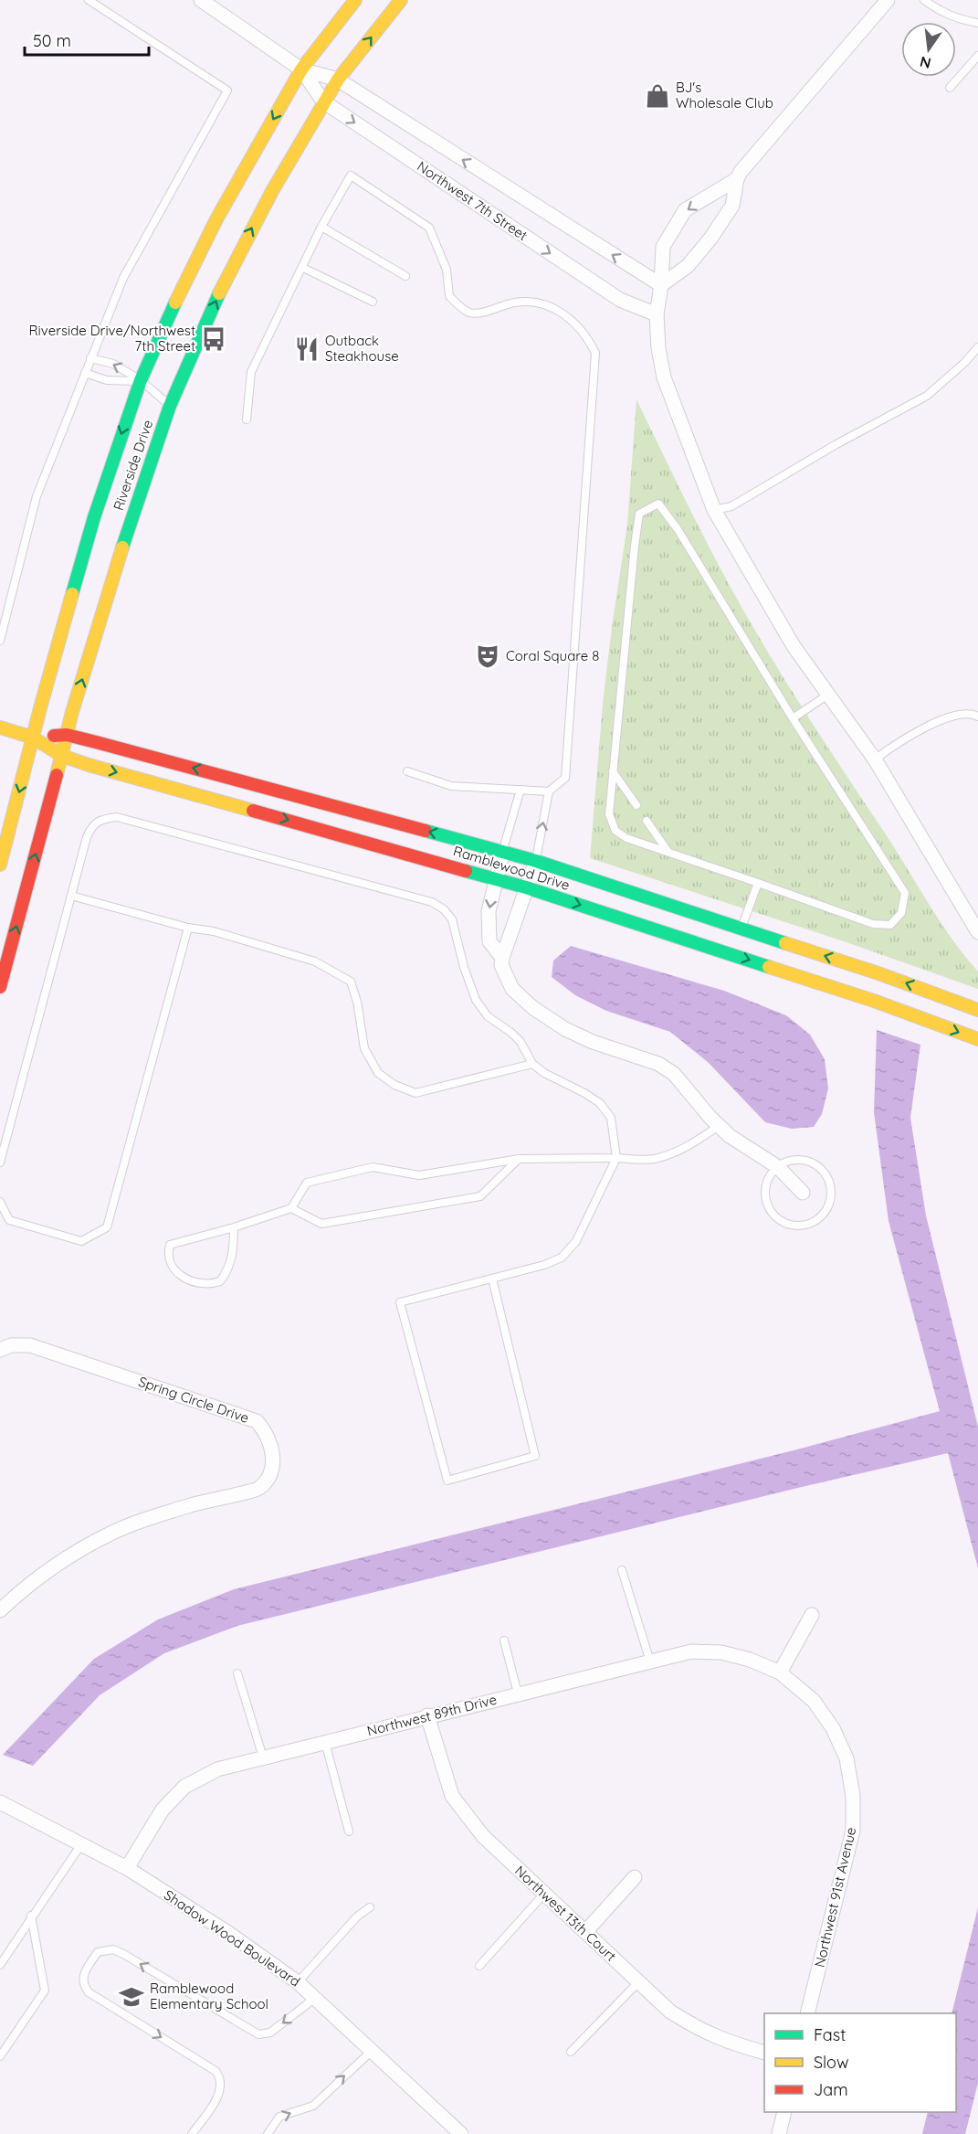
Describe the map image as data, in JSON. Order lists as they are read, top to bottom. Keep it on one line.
{"streets":{"street":["Northwest 7th Street","Riverside Drive","Ramblewood Drive","Spring Circle Drive","Northwest 89th Drive","Northwest 91st Avenue","Northwest 13th Court","Shadow Wood Boulevard"]},"crossings":[["Northwest 7th Street","Riverside Drive"],["Riverside Drive","Ramblewood Drive"],["Northwest 89th Drive","Northwest 91st Avenue"],["Northwest 89th Drive","Northwest 13th Court"],["Northwest 89th Drive","Shadow Wood Boulevard"]],"places":{"shop":["BJ's Wholesale Club"],"bus stop":["Riverside Drive/Northwest 7th Street"],"restaurant":["Outback Steakhouse"],"theatre":["Coral Square 8"],"school or university":["Ramblewood Elementary School"]},"legend":["Fast","Slow","Jam"],"scale_bar":"50 m","north":"bottom"}
